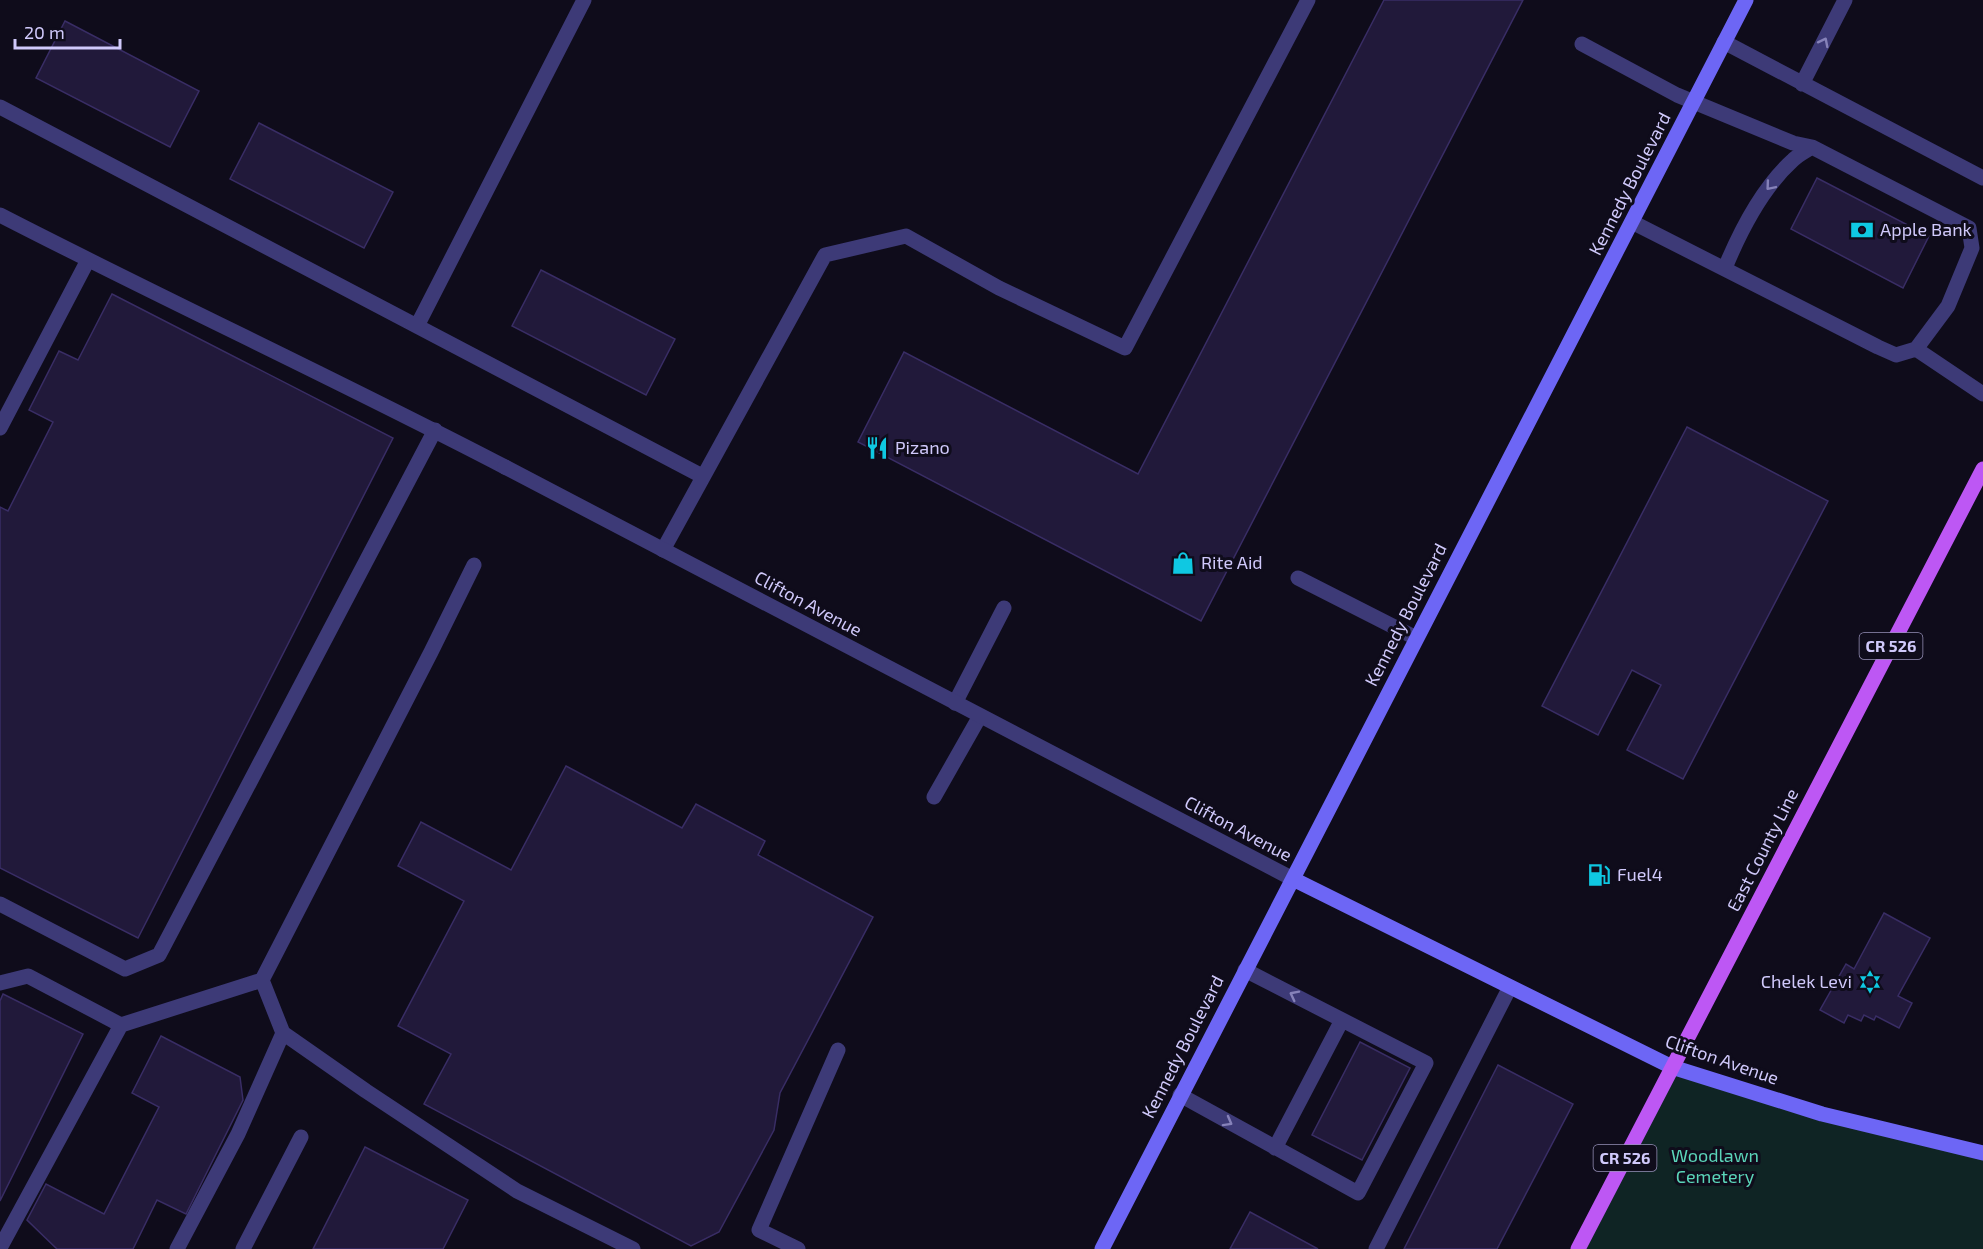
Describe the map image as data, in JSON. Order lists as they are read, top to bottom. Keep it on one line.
{"streets":{"main road":["CR 526","East County Line"],"street":["Kennedy Boulevard","Clifton Avenue"]},"crossings":[["Kennedy Boulevard","Clifton Avenue"],["Clifton Avenue","East County Line"]],"parks":["Woodlawn Cemetery"],"places":{"bank":["Apple Bank"],"restaurant":["Pizano"],"shop":["Rite Aid"],"fuel station":["Fuel4"],"synagogue":["Chelek Levi"]},"scale_bar":"20 m"}
